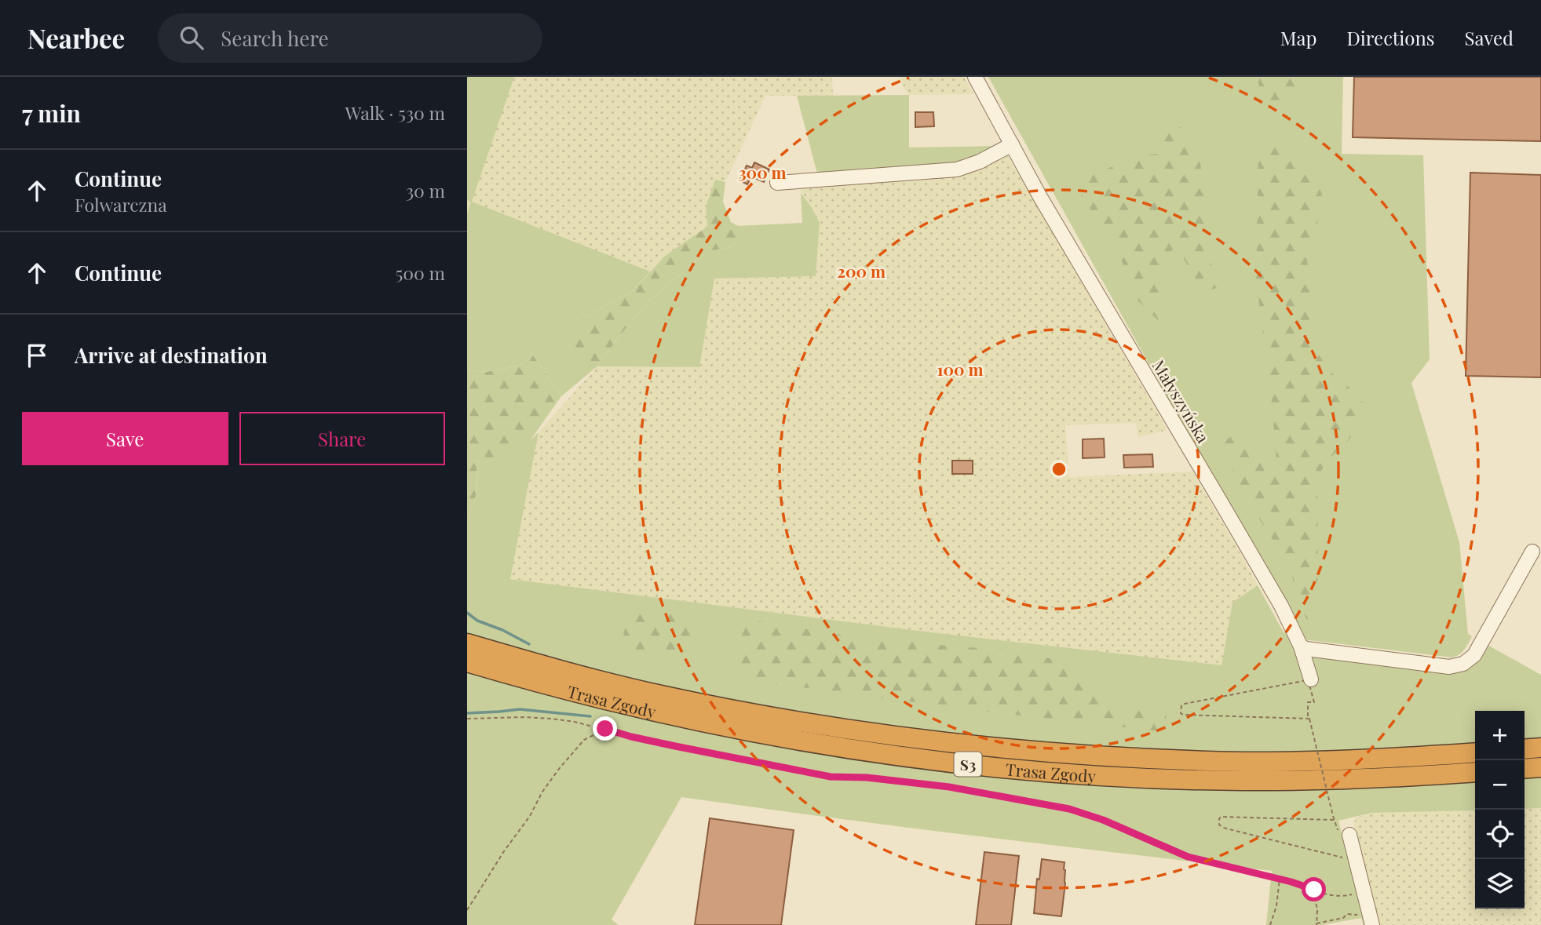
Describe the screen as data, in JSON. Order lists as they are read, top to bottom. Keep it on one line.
{"streets":{"highway":["Trasa Zgody","S3"],"street":["Małyszyńska"]},"page":{"header":"Nearbee","search":"Search here","nav":["Map","Directions","Saved"],"heading":["7 min","Walk · 530 m"],"list":[["Continue","Folwarczna","30 m"],["Continue","500 m"],"Arrive at destination"],"buttons":["Save","Share"],"map_buttons":["+","−"]},"rings":["300 m","200 m","100 m"]}
